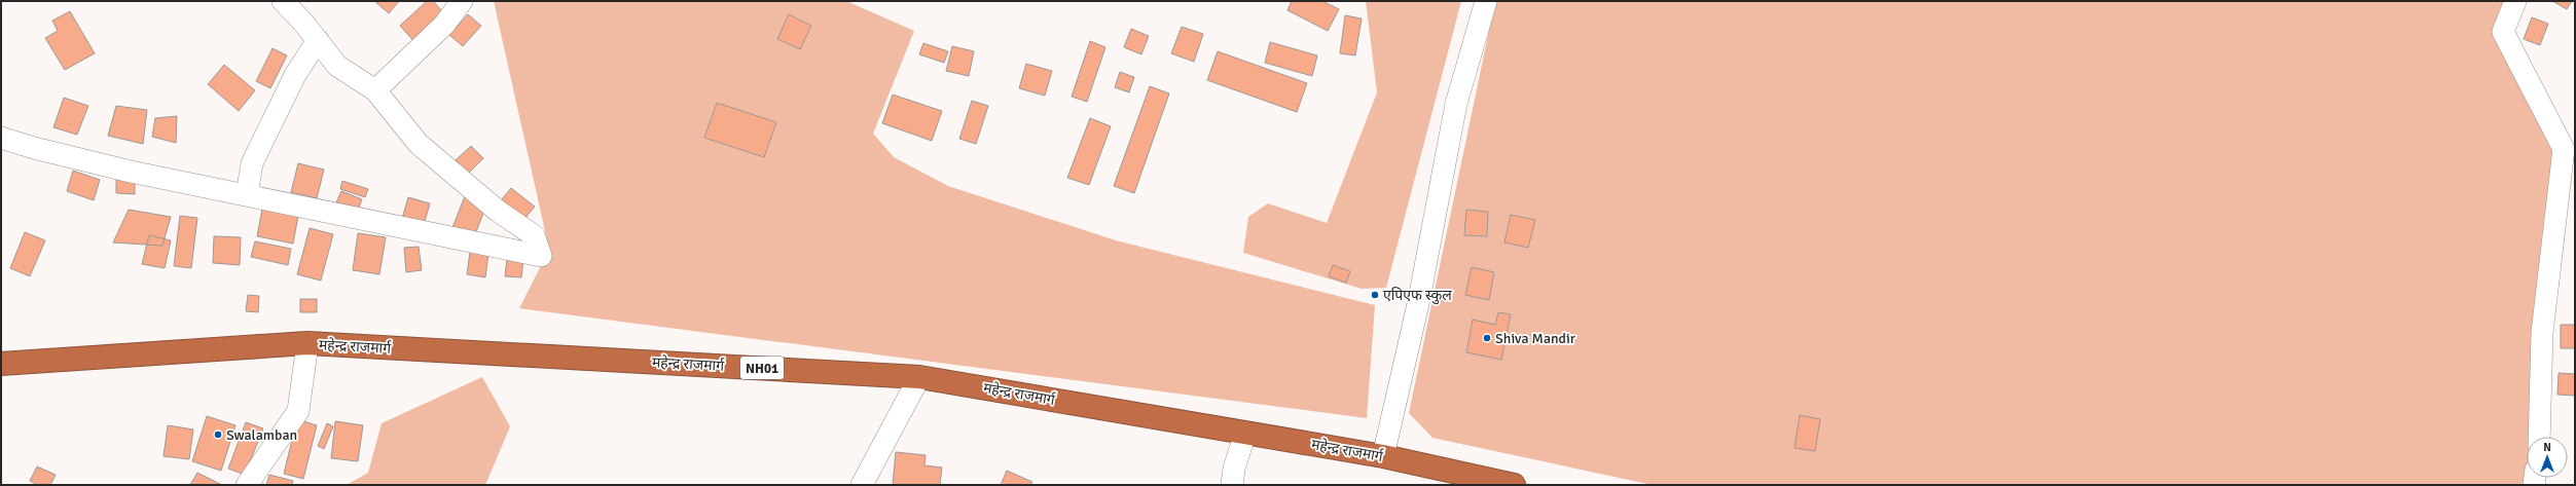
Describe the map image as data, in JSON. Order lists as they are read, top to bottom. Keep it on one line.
{"streets":{"highway":["महेन्द्र राजमार्ग","NH01"]},"places":["एपिएफ स्कुल","Shiva Mandir","Swalamban"],"north":"top"}
